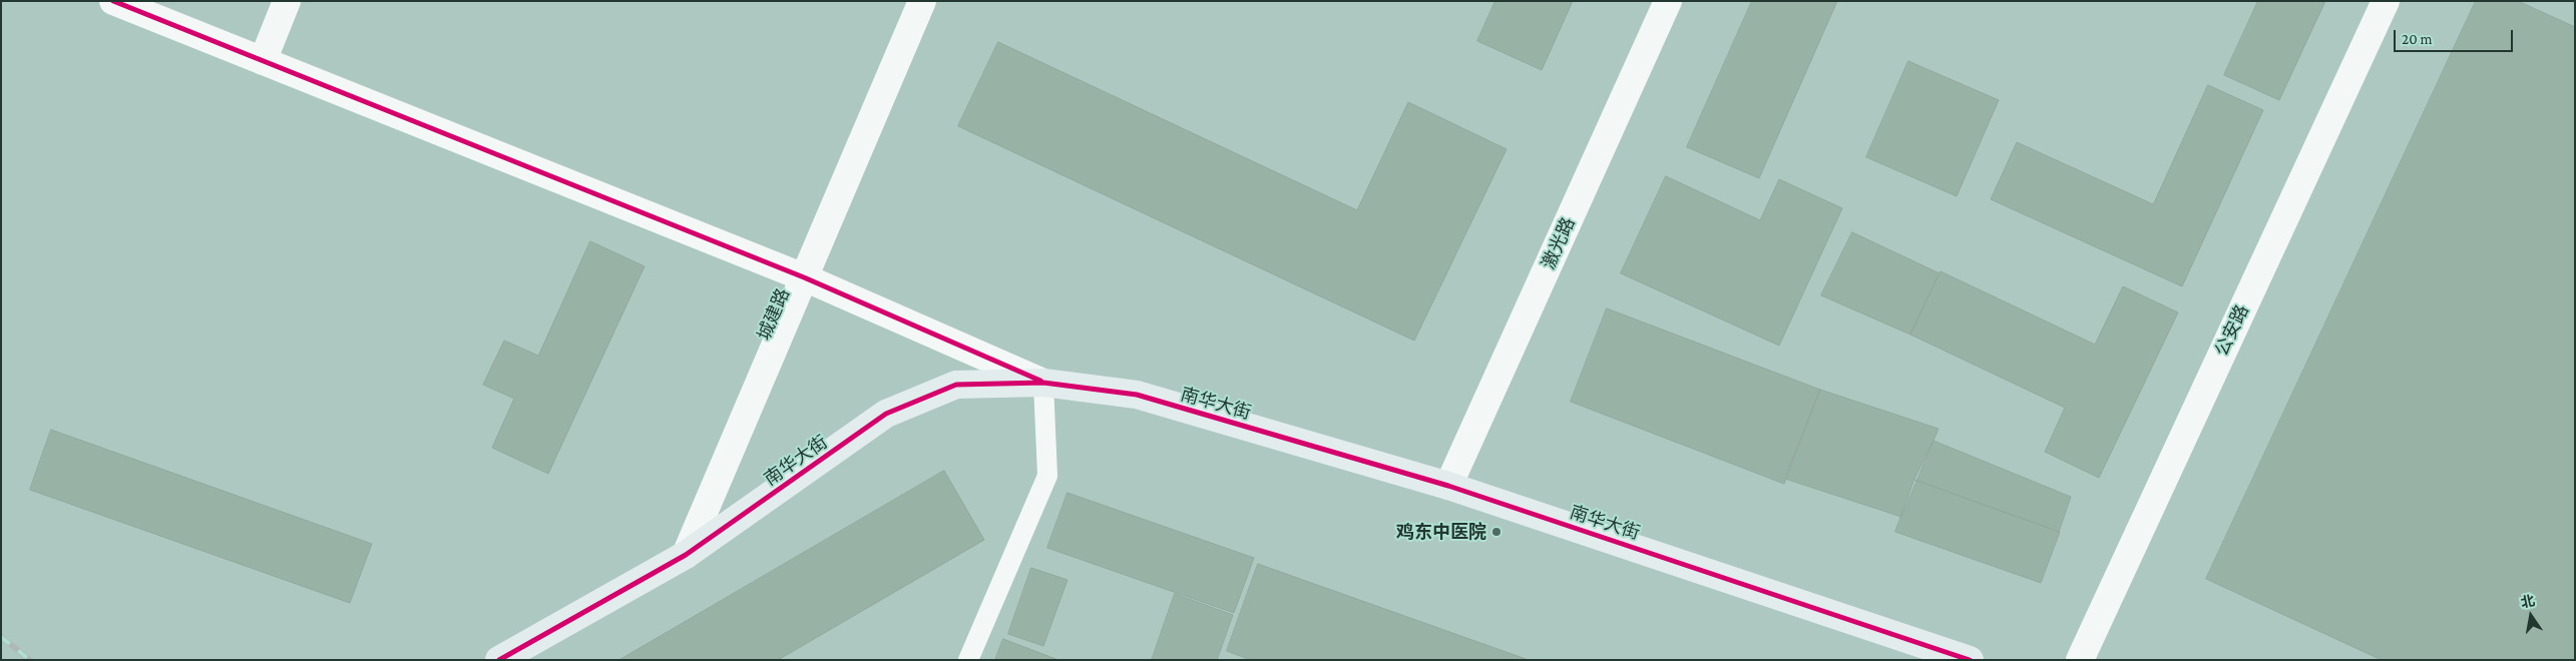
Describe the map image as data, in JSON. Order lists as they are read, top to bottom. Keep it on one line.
{"streets":{"main road":["南华大街"],"street":["激光路","城建路","公安路"]},"crossings":[["激光路","南华大街"],["城建路","南华大街"]],"places":["鸡东中医院"],"scale_bar":"20 m","north":"top"}
